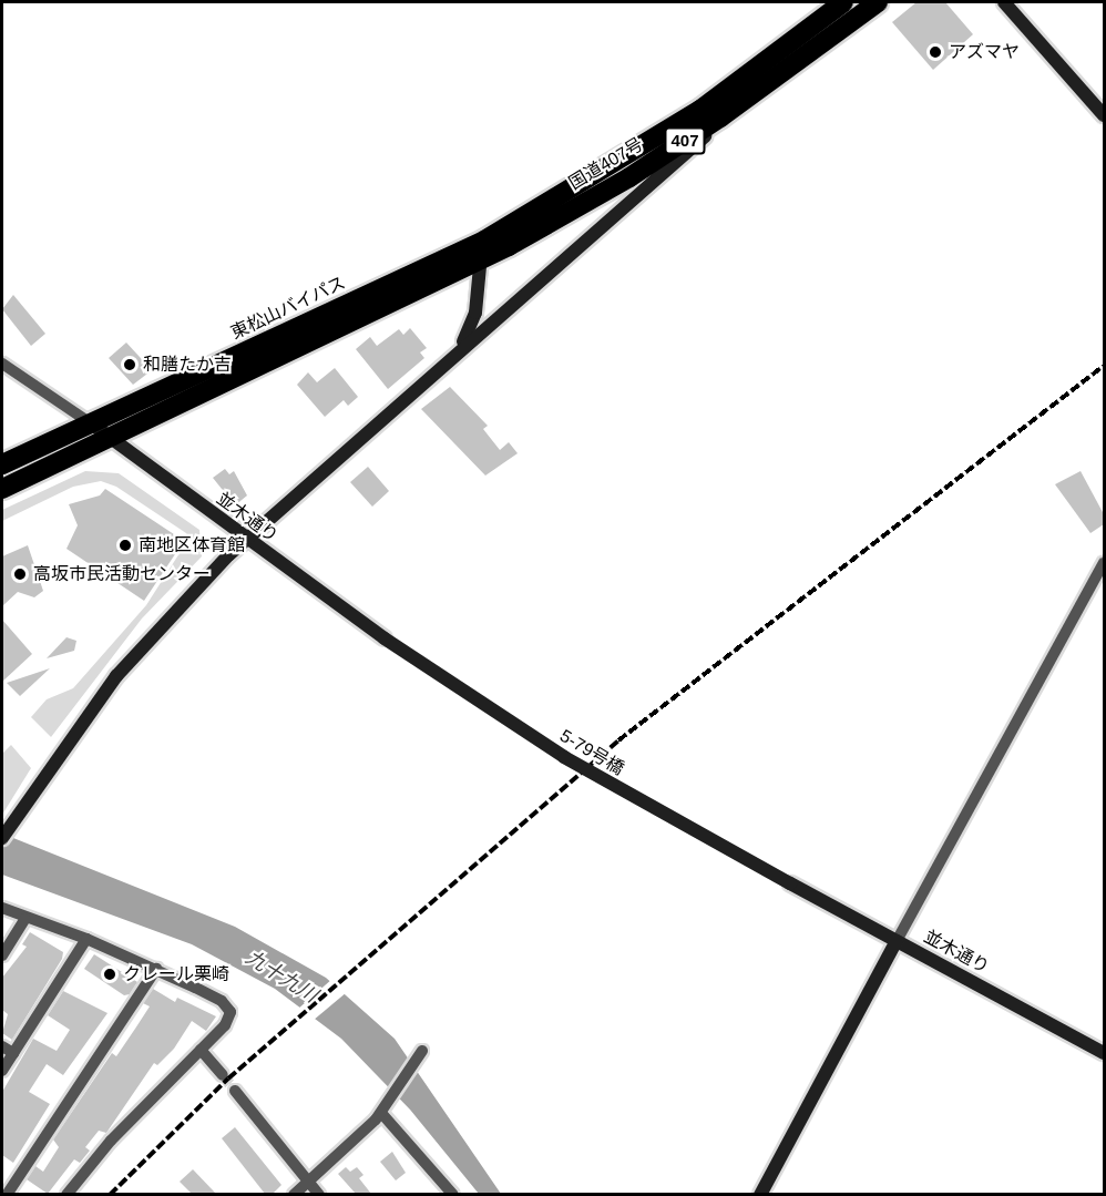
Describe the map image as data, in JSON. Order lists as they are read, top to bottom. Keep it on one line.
{"streets":{"highway":["407","国道407号","東松山バイパス"],"street":["並木通り","5-79号橋"]},"crossings":[["407","国道407号"],["407","並木通り"],["国道407号","東松山バイパス"],["東松山バイパス","並木通り"],["並木通り","5-79号橋"]],"water":["九十九川"],"places":["アズマヤ","和膳たか吉","南地区体育館","高坂市民活動センター","クレール栗崎"]}
